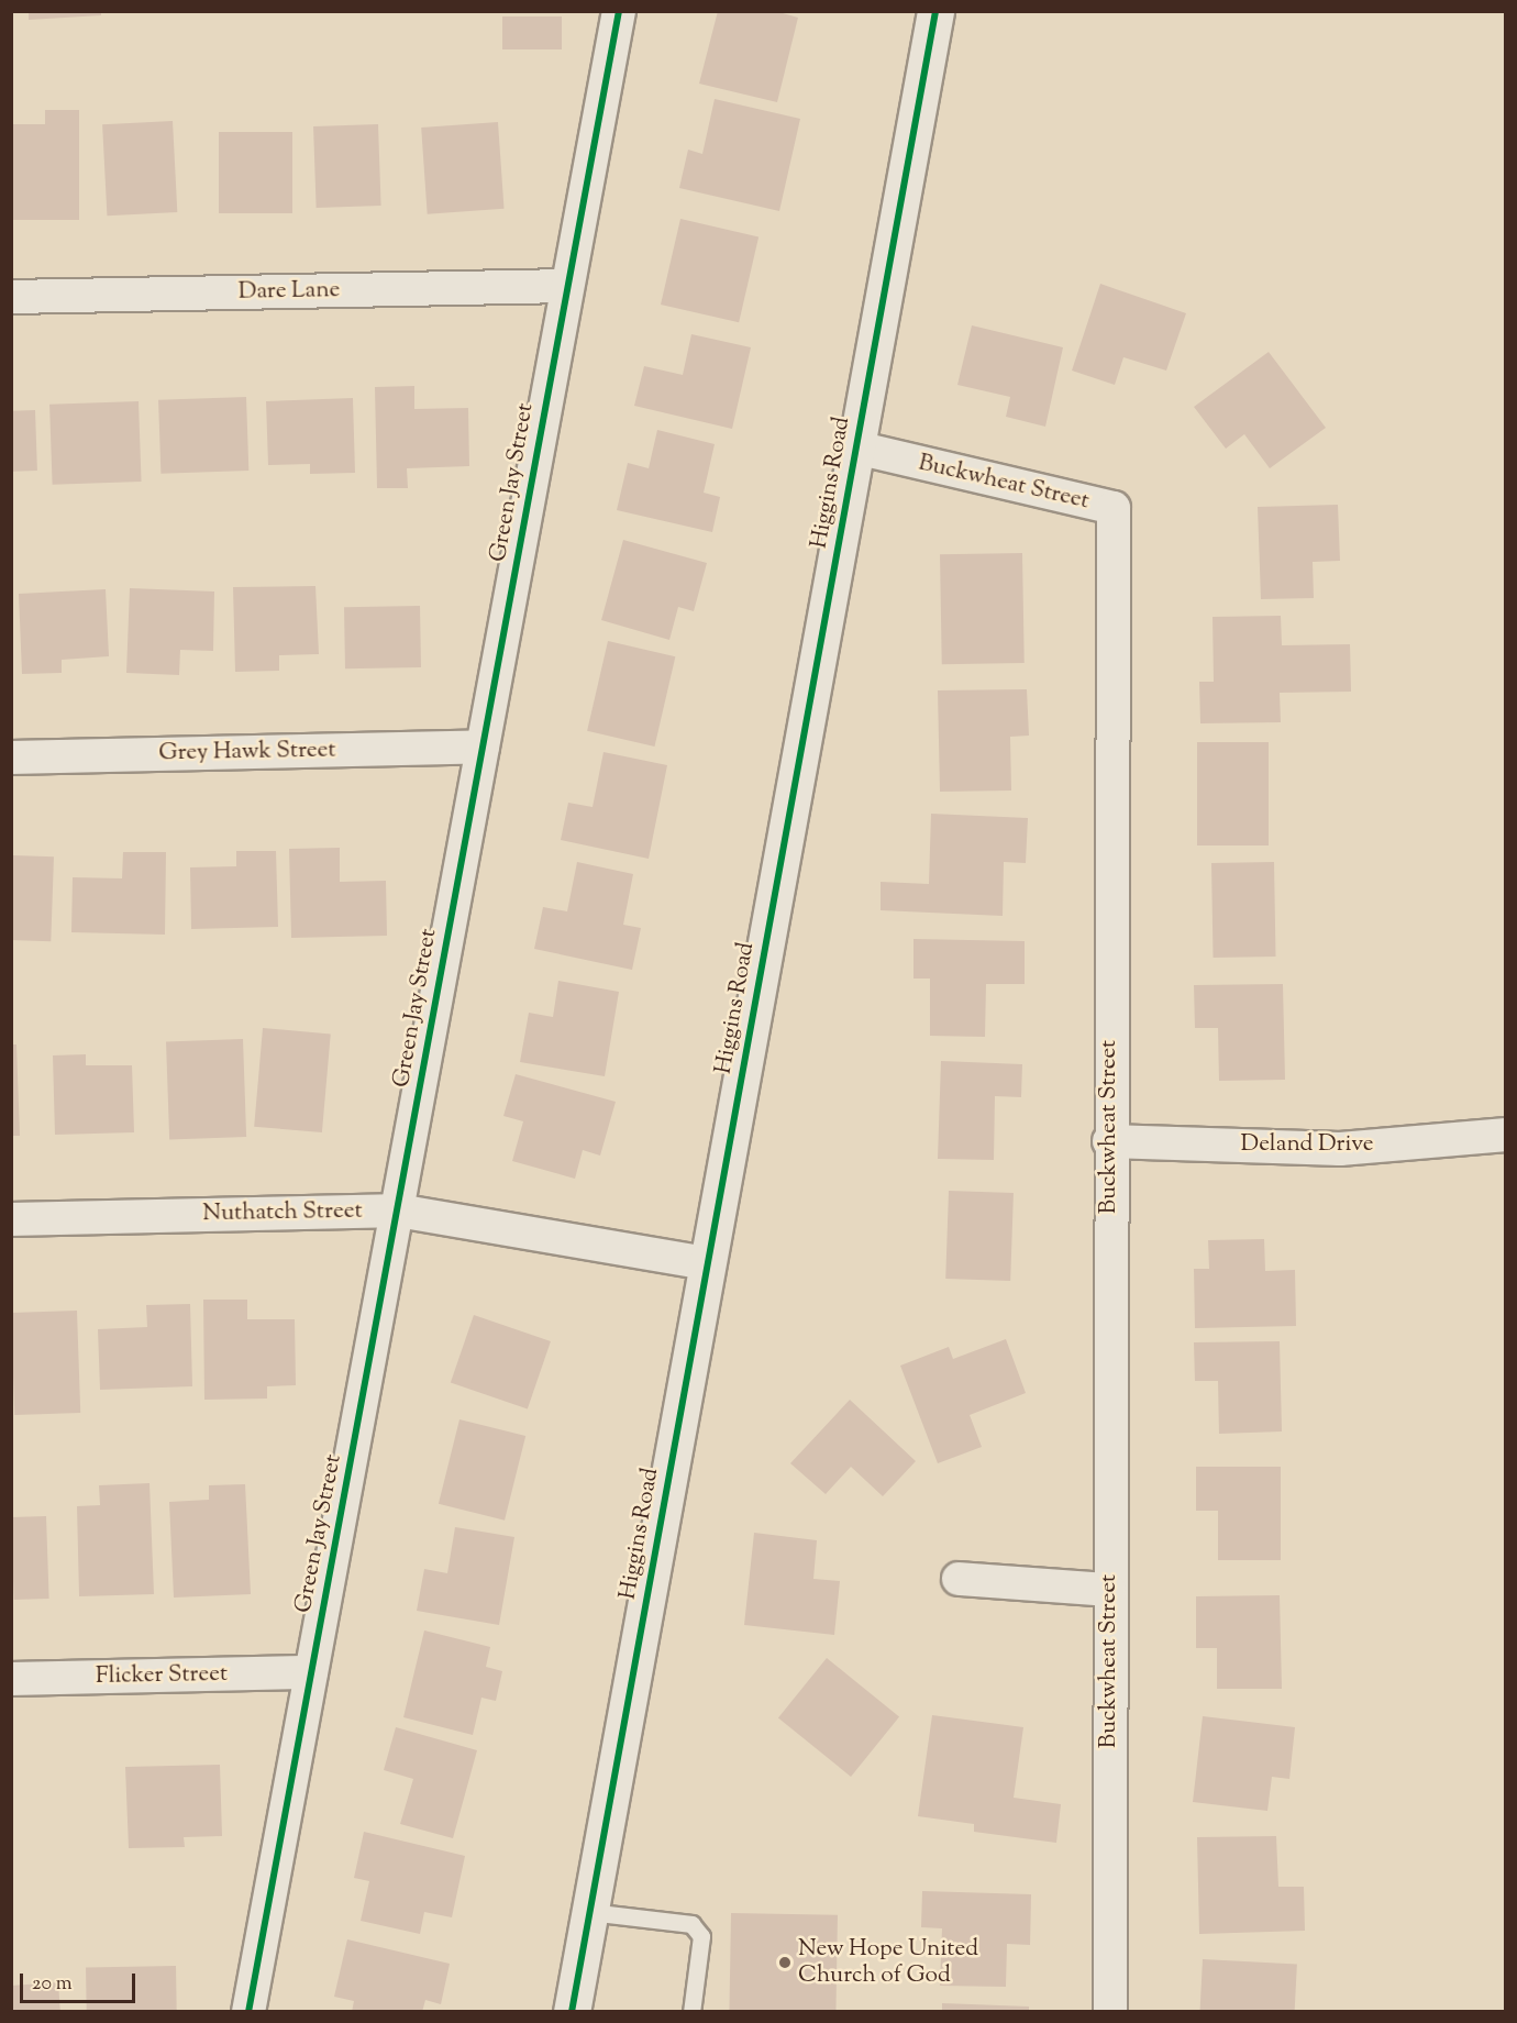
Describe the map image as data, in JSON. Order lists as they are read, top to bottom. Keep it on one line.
{"streets":{"street":["Dare Lane","Green Jay Street","Higgins Road","Buckwheat Street","Grey Hawk Street","Deland Drive","Nuthatch Street","Flicker Street"]},"crossings":[["Dare Lane","Green Jay Street"],["Green Jay Street","Grey Hawk Street"],["Green Jay Street","Nuthatch Street"],["Green Jay Street","Flicker Street"],["Higgins Road","Buckwheat Street"],["Higgins Road","Nuthatch Street"],["Buckwheat Street","Deland Drive"]],"places":["New Hope United Church of God"],"scale_bar":"20 m"}
